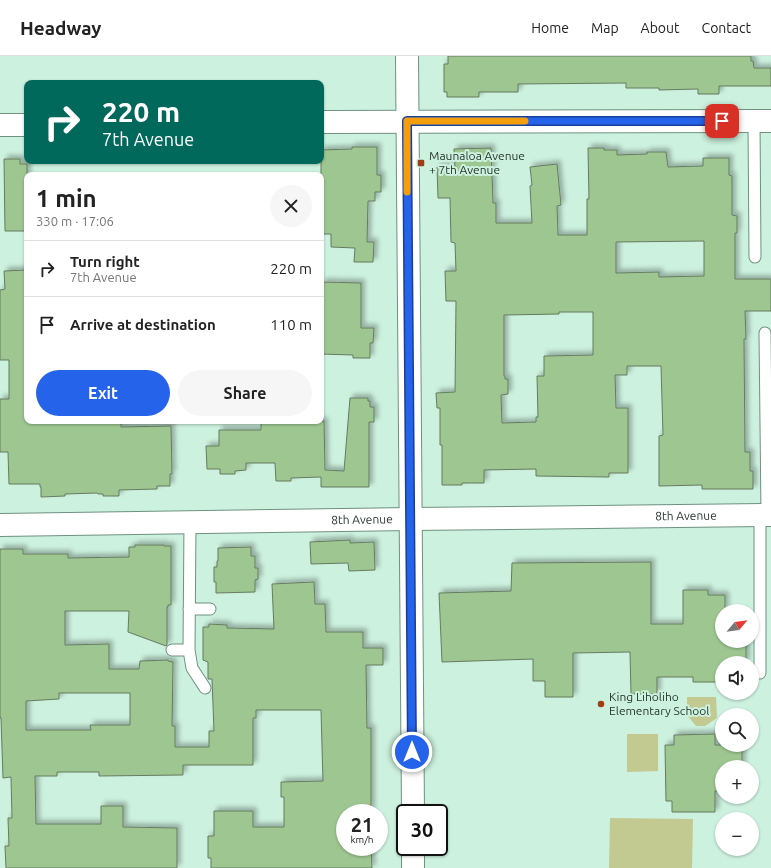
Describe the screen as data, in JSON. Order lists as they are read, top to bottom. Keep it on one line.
{"streets":{"street":["8th Avenue"]},"places":{"transit":["Maunaloa Avenue + 7th Avenue"],"other":["King Liholiho Elementary School"]},"north":"top right","page":{"header":"Headway","nav":["Home","Map","About","Contact"],"turn":["220 m","7th Avenue"],"heading":["1 min","330 m · 17:06"],"list":[{"name":"Turn right","note":"7th Avenue","value":"220 m"},{"name":"Arrive at destination","value":"110 m"}],"buttons":["Exit","Share"],"map_buttons":["+","−"],"speed":"21 km/h","limit":"30"}}
